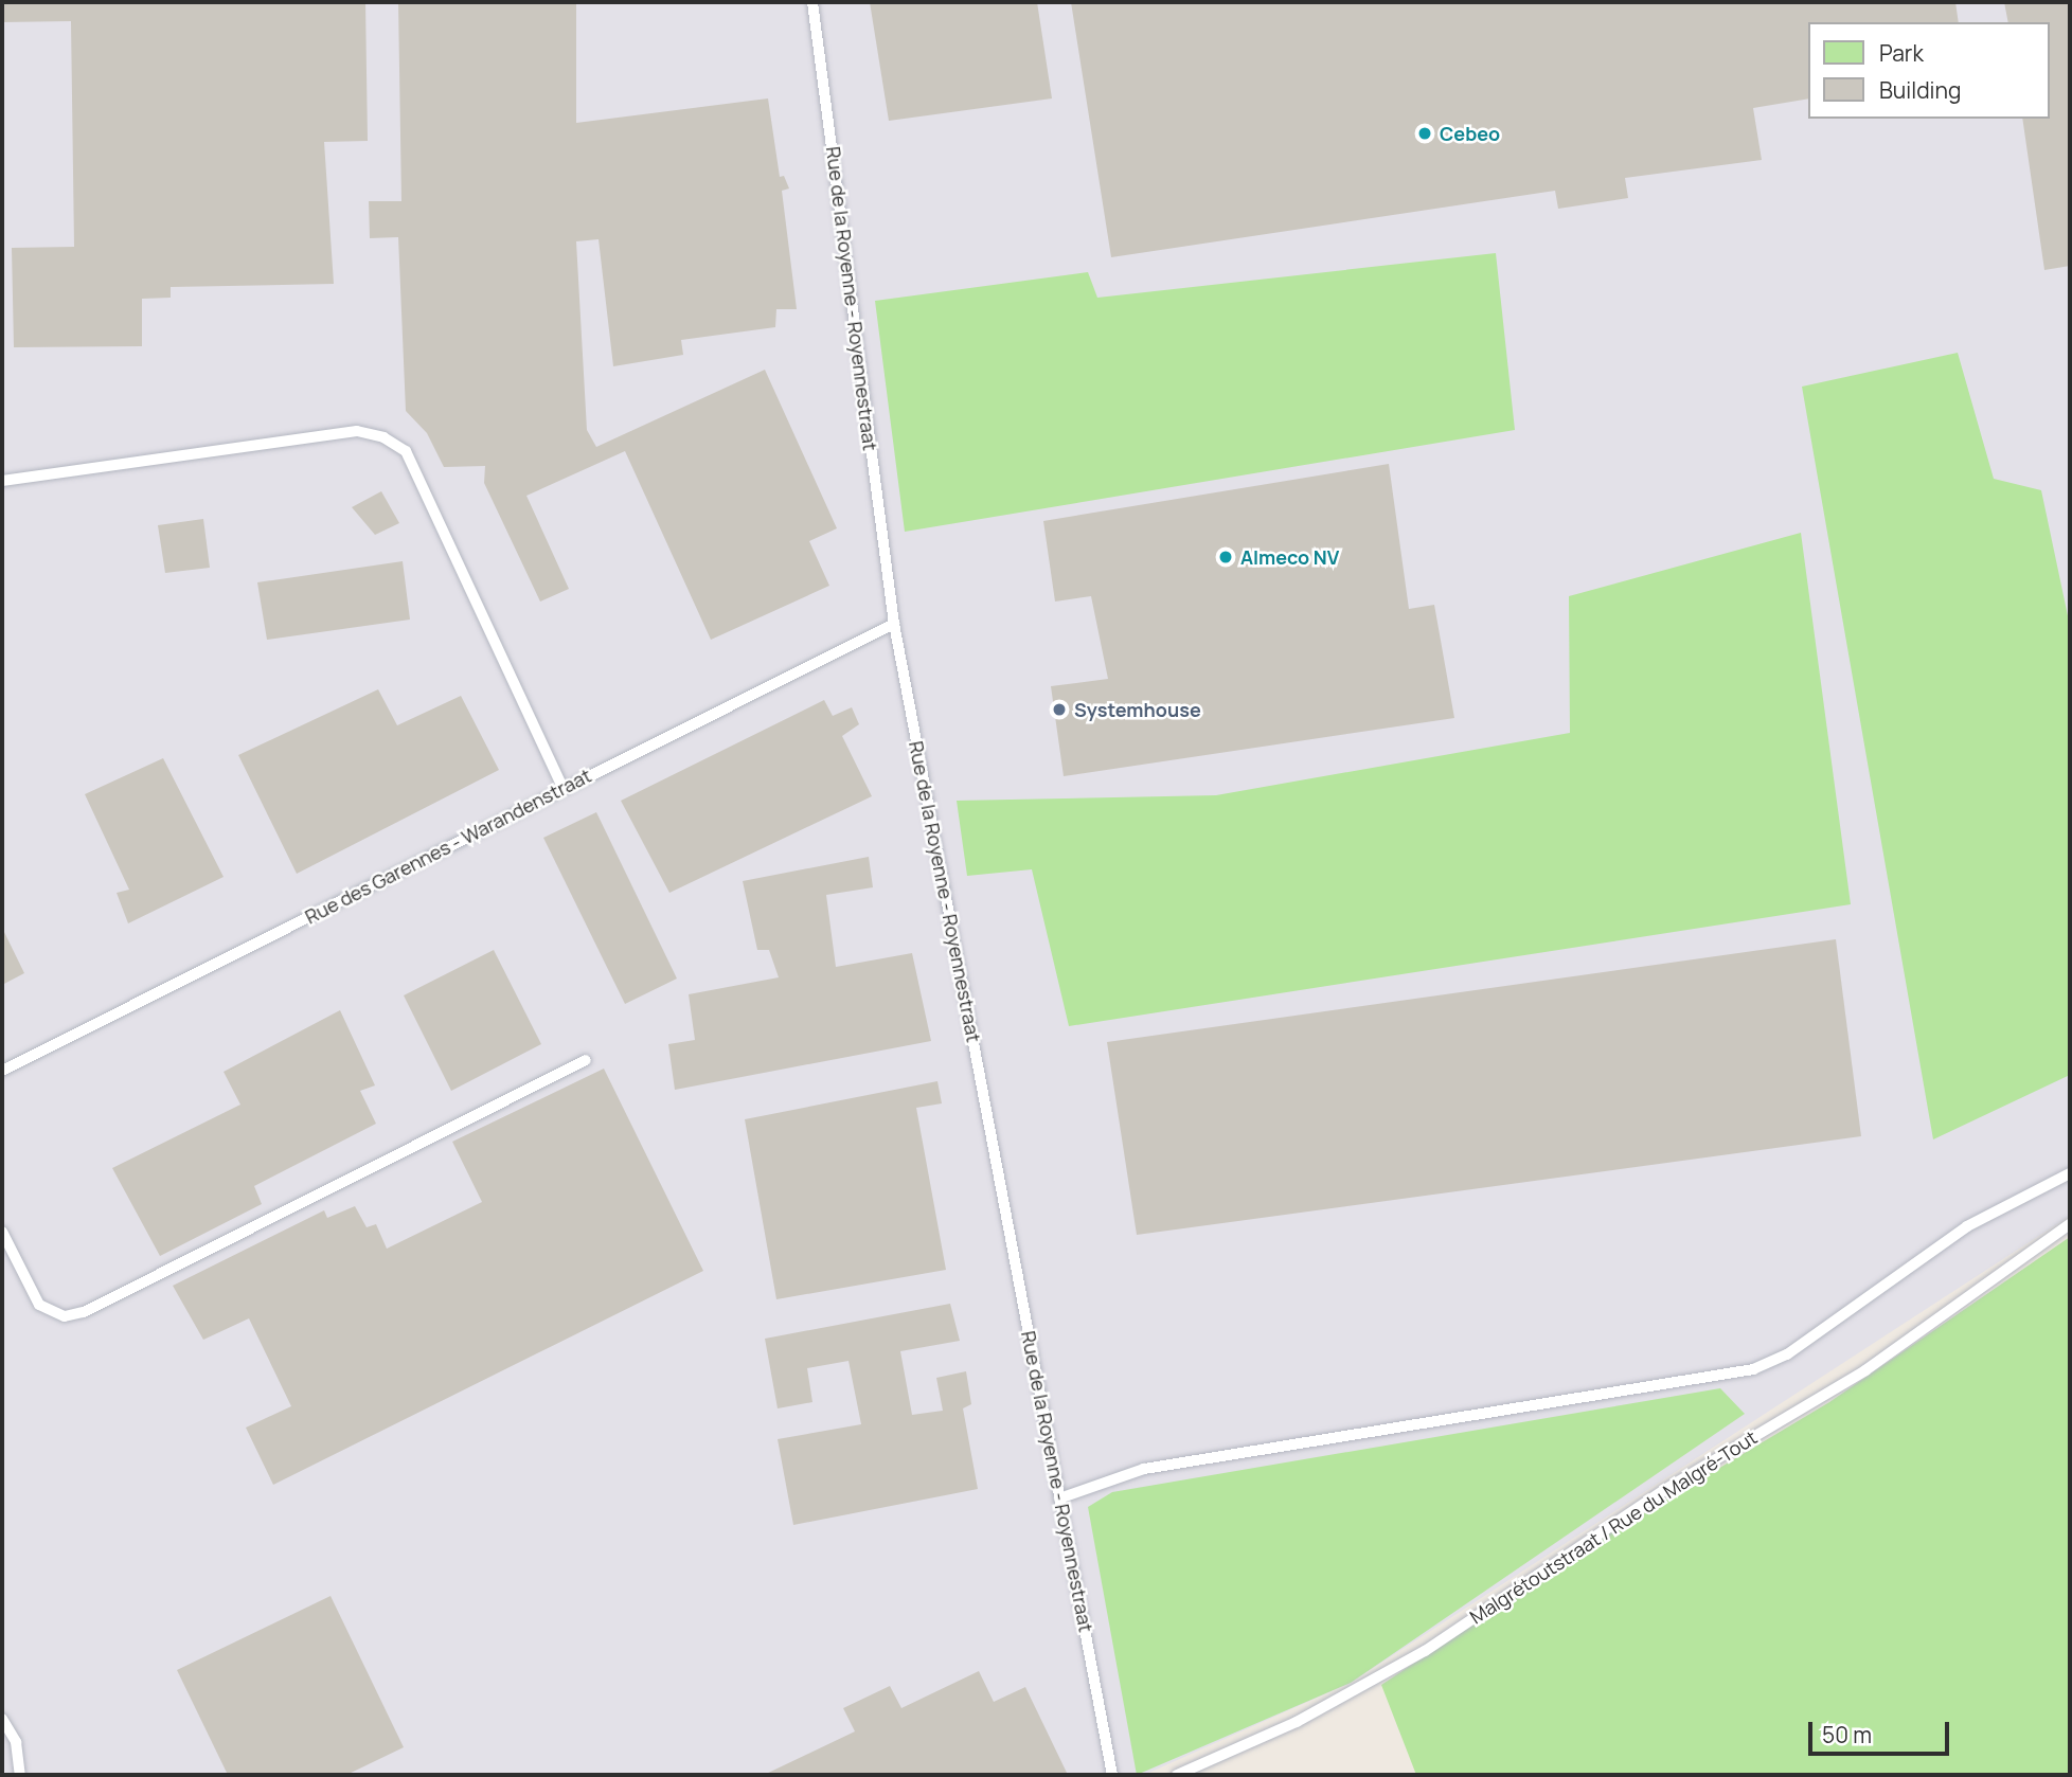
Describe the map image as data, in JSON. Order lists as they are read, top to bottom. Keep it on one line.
{"streets":{"lane":["Rue de la Royenne - Royennestraat","Rue des Garennes - Warandenstraat","Malgrétoutstraat / Rue du Malgré-Tout"]},"crossings":[["Rue de la Royenne - Royennestraat","Rue des Garennes - Warandenstraat"]],"places":["Cebeo","Almeco NV","Systemhouse"],"legend":["Park","Building"],"scale_bar":"50 m"}
